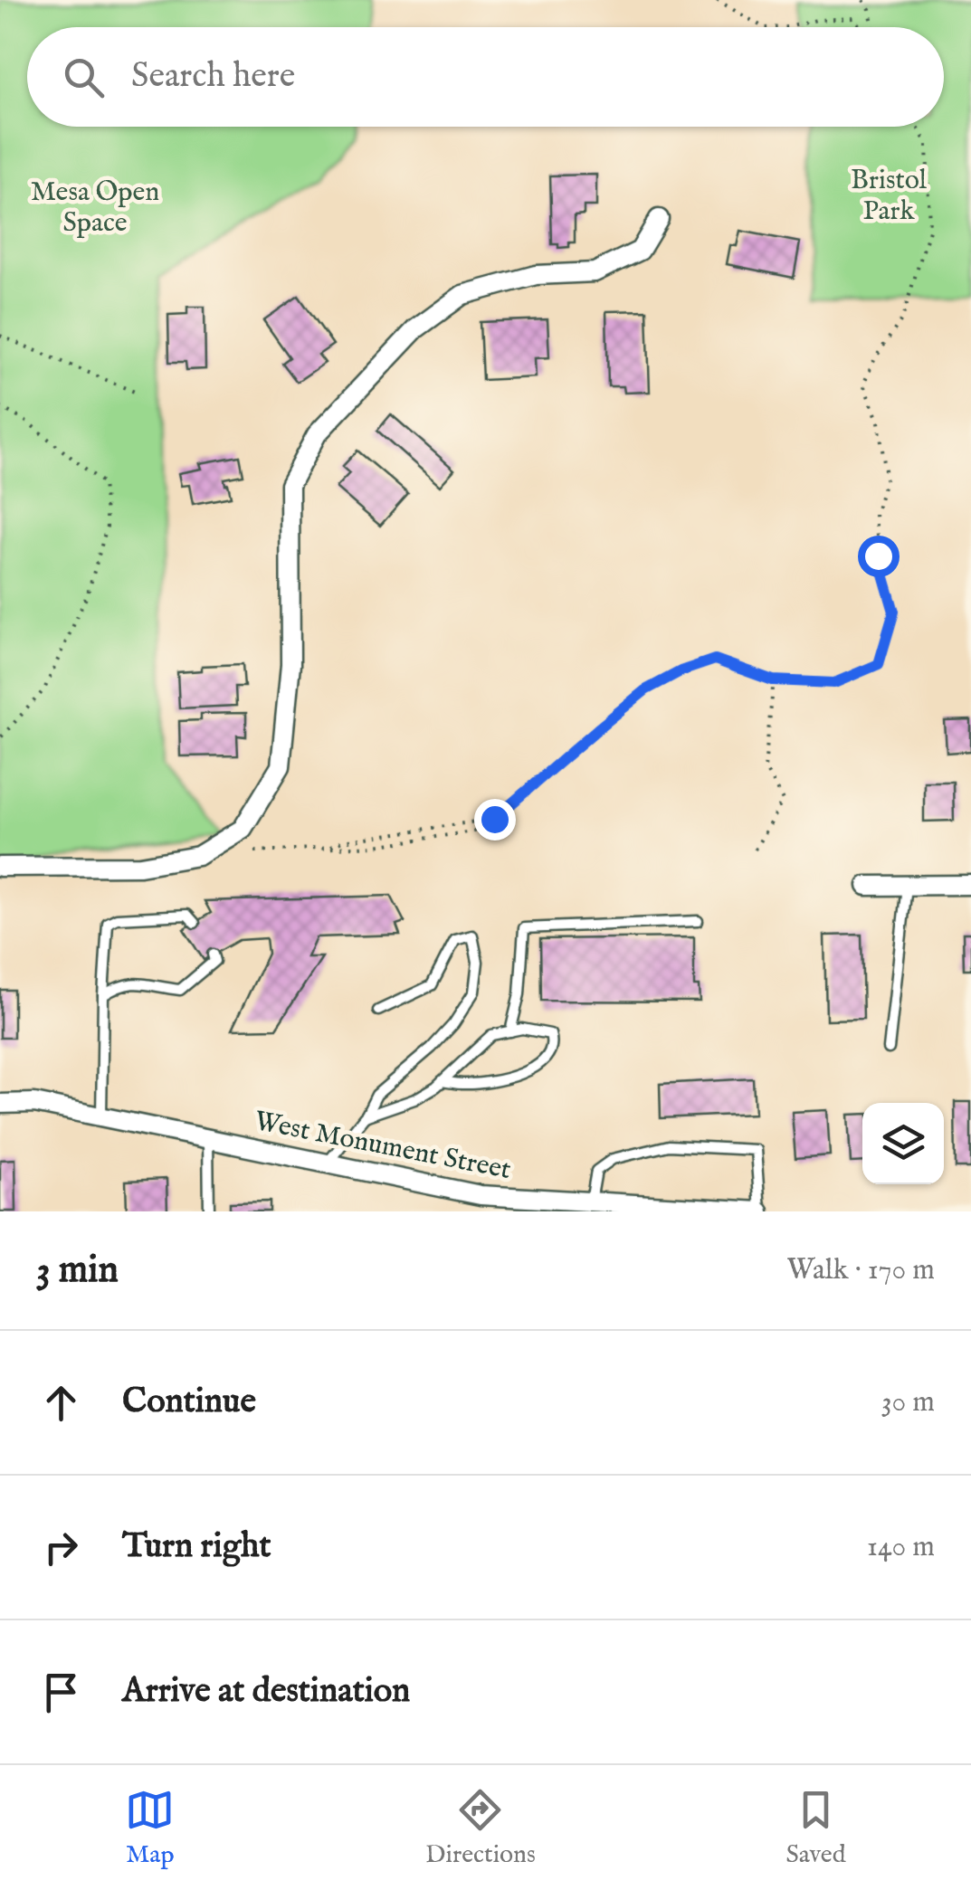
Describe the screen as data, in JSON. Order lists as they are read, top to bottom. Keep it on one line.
{"streets":{"street":["West Monument Street"]},"parks":["Bristol Park","Mesa Open Space"],"page":{"search":"Search here","heading":["3 min","Walk · 170 m"],"list":[["Continue","30 m"],["Turn right","140 m"],"Arrive at destination"],"nav":["Map","Directions","Saved"]}}
